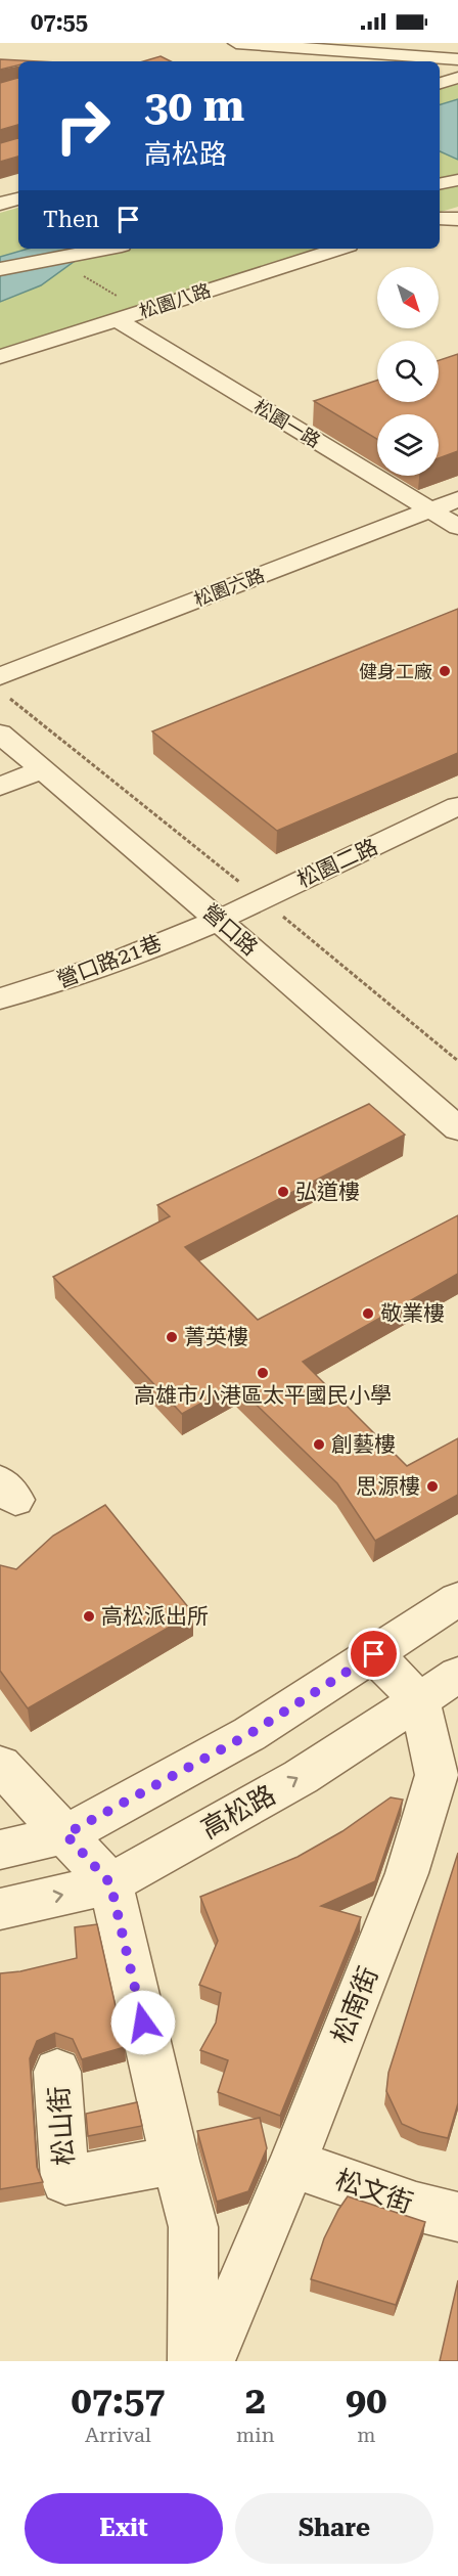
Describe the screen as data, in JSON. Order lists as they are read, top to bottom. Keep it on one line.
{"streets":{"street":["松園八路","松園一路","松園六路","松園二路","營口路","營口路21巷","高松路","松南街","松山街","松文街"]},"crossings":[["松園八路","松園一路"],["松園一路","松園六路"],["松園二路","營口路"],["松園二路","營口路21巷"],["營口路","營口路21巷"],["高松路","松南街"],["松南街","松文街"]],"places":["健身工廠","弘道樓","敬業樓","菁英樓","高雄市小港區太平國民小學","創藝樓","思源樓","高松派出所"],"north":"bottom right","page":{"status":"07:55","turn":["30 m","高松路"],"then":"Then","eta":["07:57","Arrival","2","min","90","m"],"buttons":["Exit","Share"]}}
